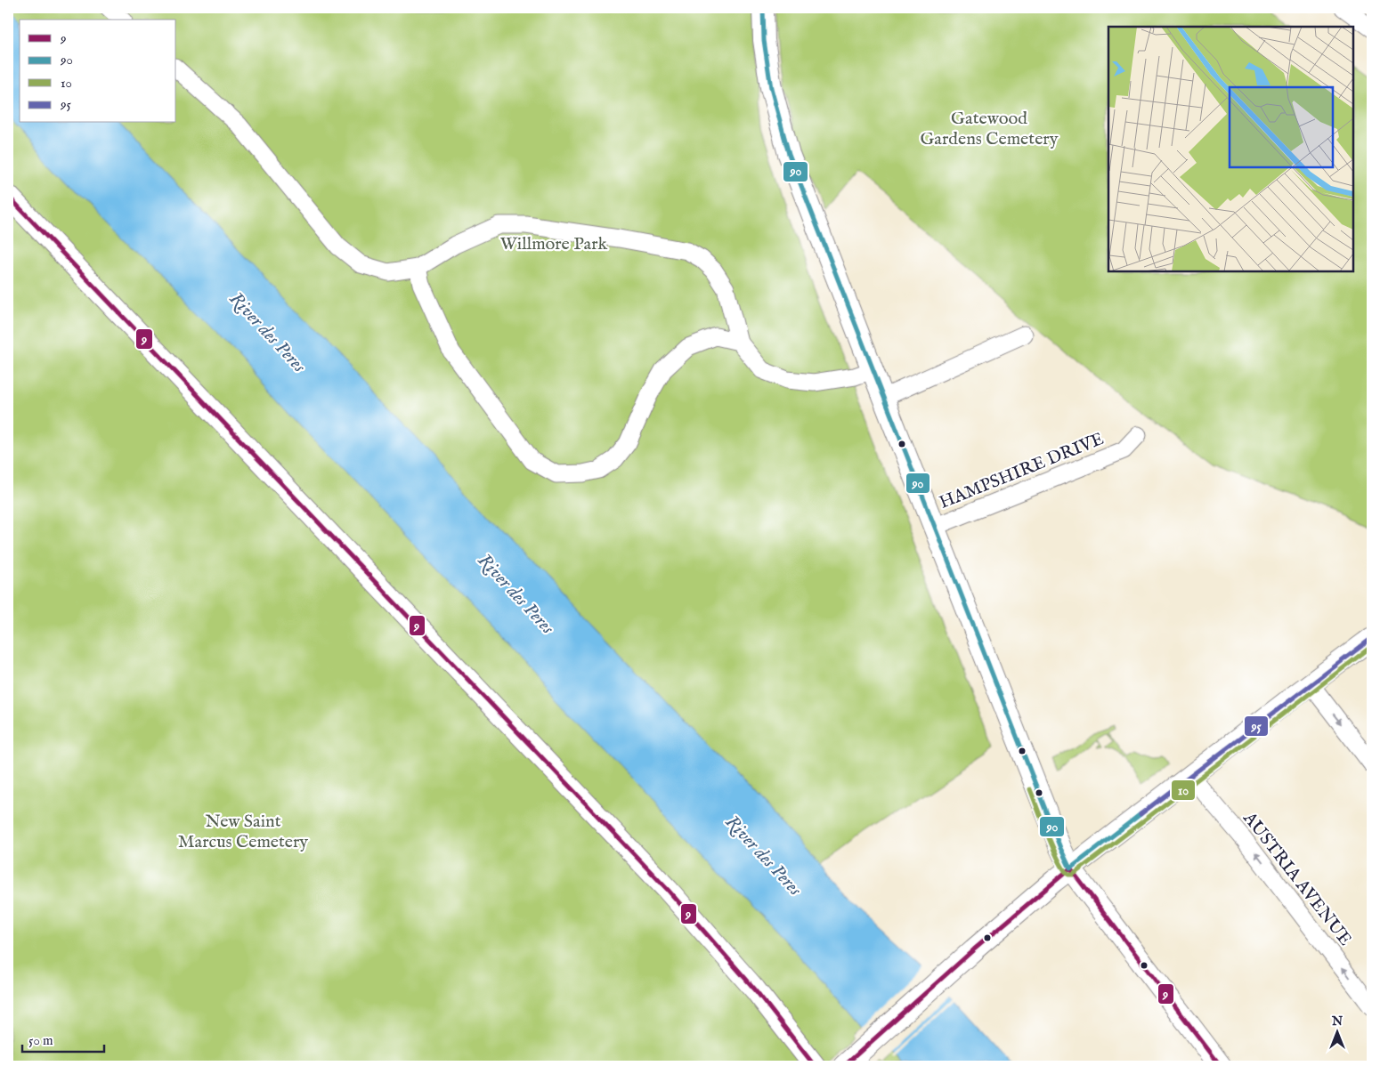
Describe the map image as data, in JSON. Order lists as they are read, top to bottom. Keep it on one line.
{"streets":{"street":["HAMPSHIRE DRIVE","AUSTRIA AVENUE"]},"water":["River des Peres"],"parks":["Gatewood Gardens Cemetery","Willmore Park","New Saint Marcus Cemetery"],"lines":["transit line 90","transit line 9","transit line 95","transit line 10"],"legend":["9","90","10","95"],"scale_bar":"50 m","north":"top"}
